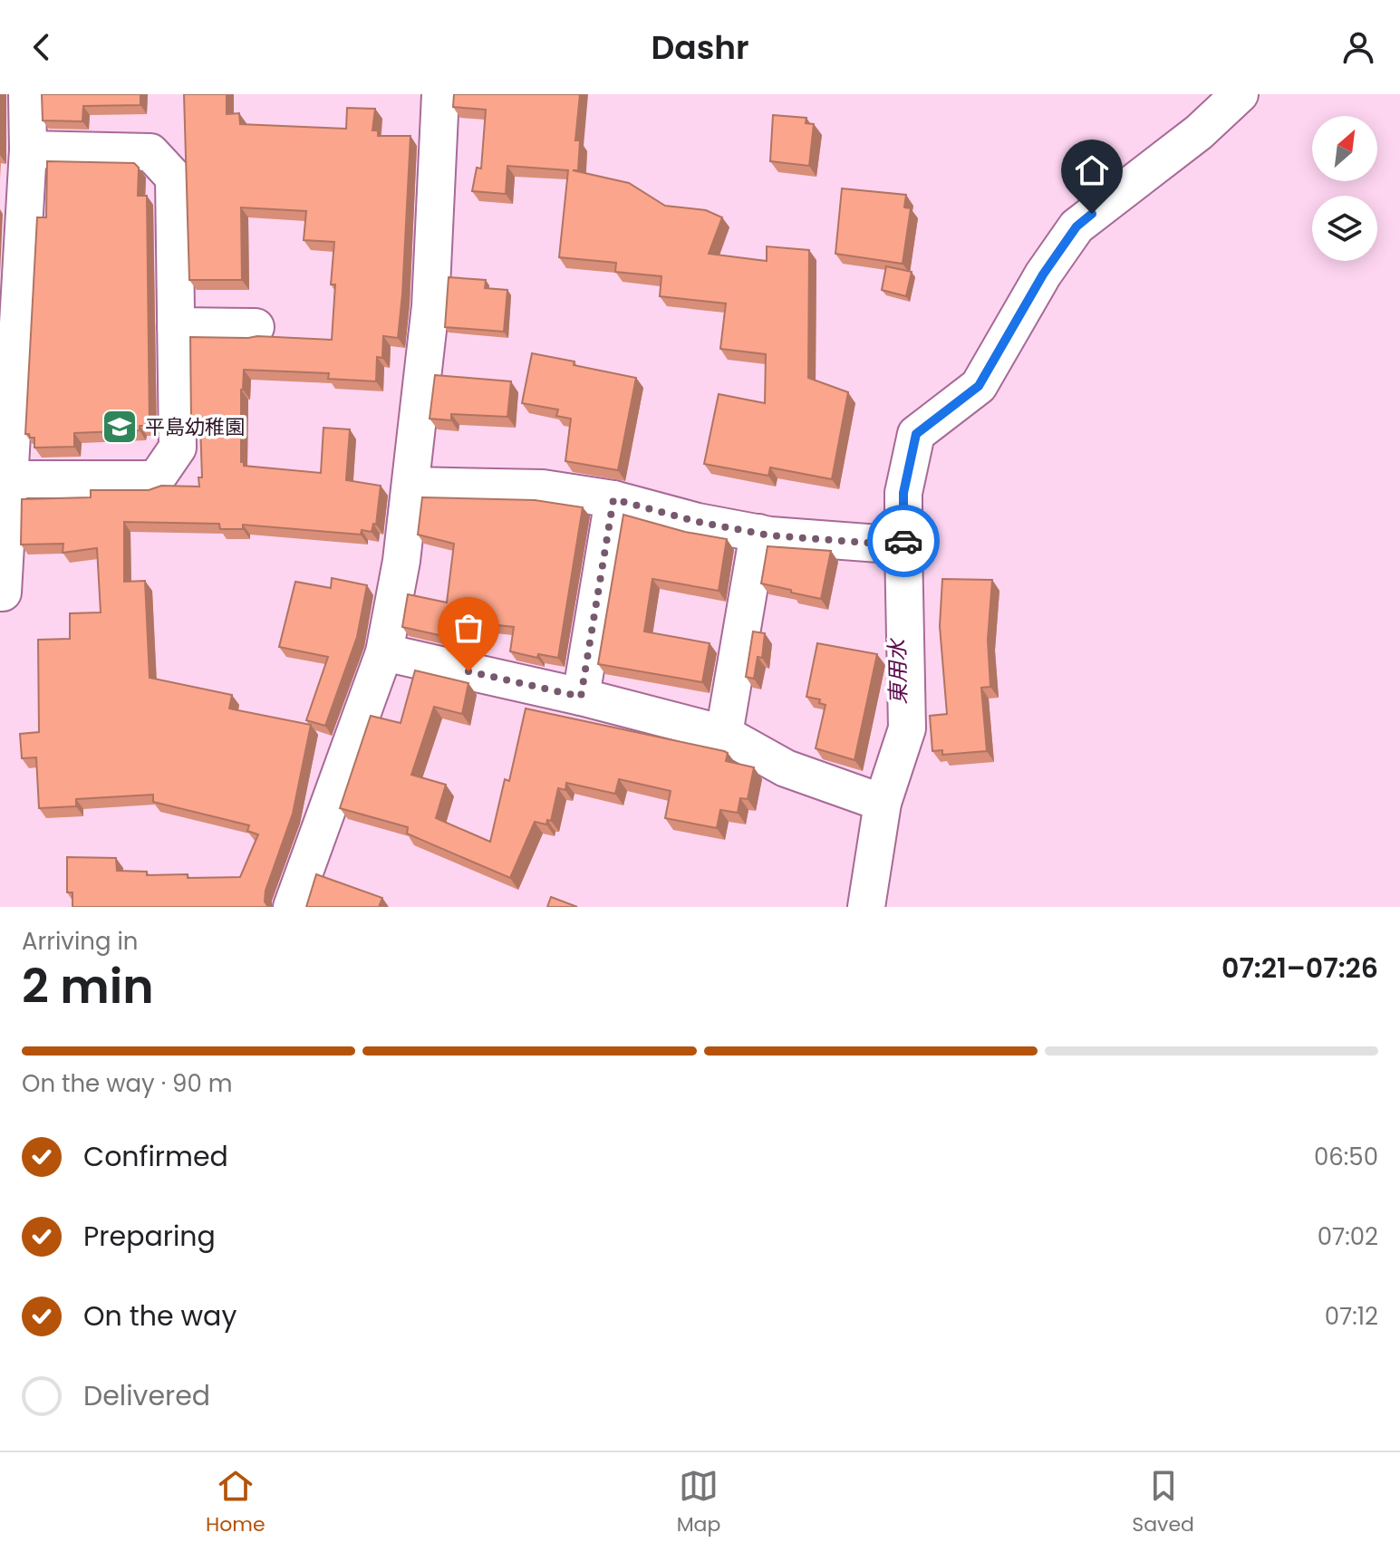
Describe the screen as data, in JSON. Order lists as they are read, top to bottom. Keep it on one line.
{"water":["東用水"],"places":{"school or university":["平島幼稚園"]},"north":"top right","page":{"header":"Dashr","heading":["2 min","Arriving in","07:21–07:26"],"bar":"On the way · 90 m","list":[["Confirmed","06:50"],["Preparing","07:02"],["On the way","07:12"],"Delivered"],"tabs":["Home","Map","Saved"]}}
